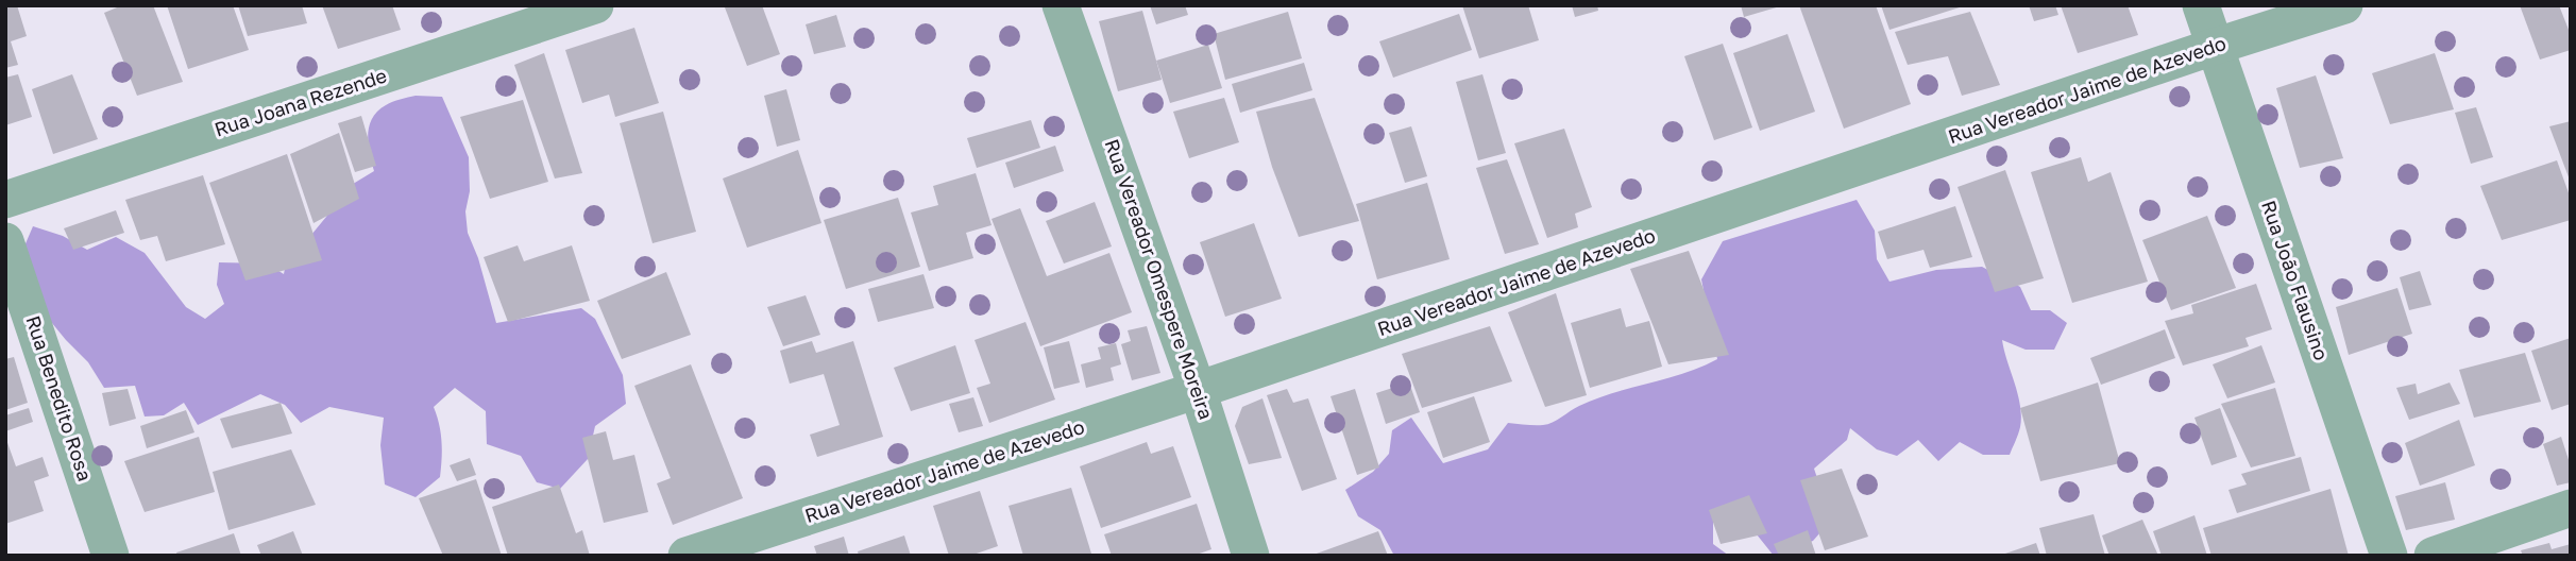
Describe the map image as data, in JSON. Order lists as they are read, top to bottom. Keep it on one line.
{"streets":{"street":["Rua Vereador Jaime de Azevedo","Rua Joana Rezende","Rua Vereador Omespere Moreira","Rua João Flausino","Rua Benedito Rosa"]},"crossings":[["Rua Vereador Jaime de Azevedo","Rua Vereador Omespere Moreira"],["Rua Vereador Jaime de Azevedo","Rua João Flausino"]]}
